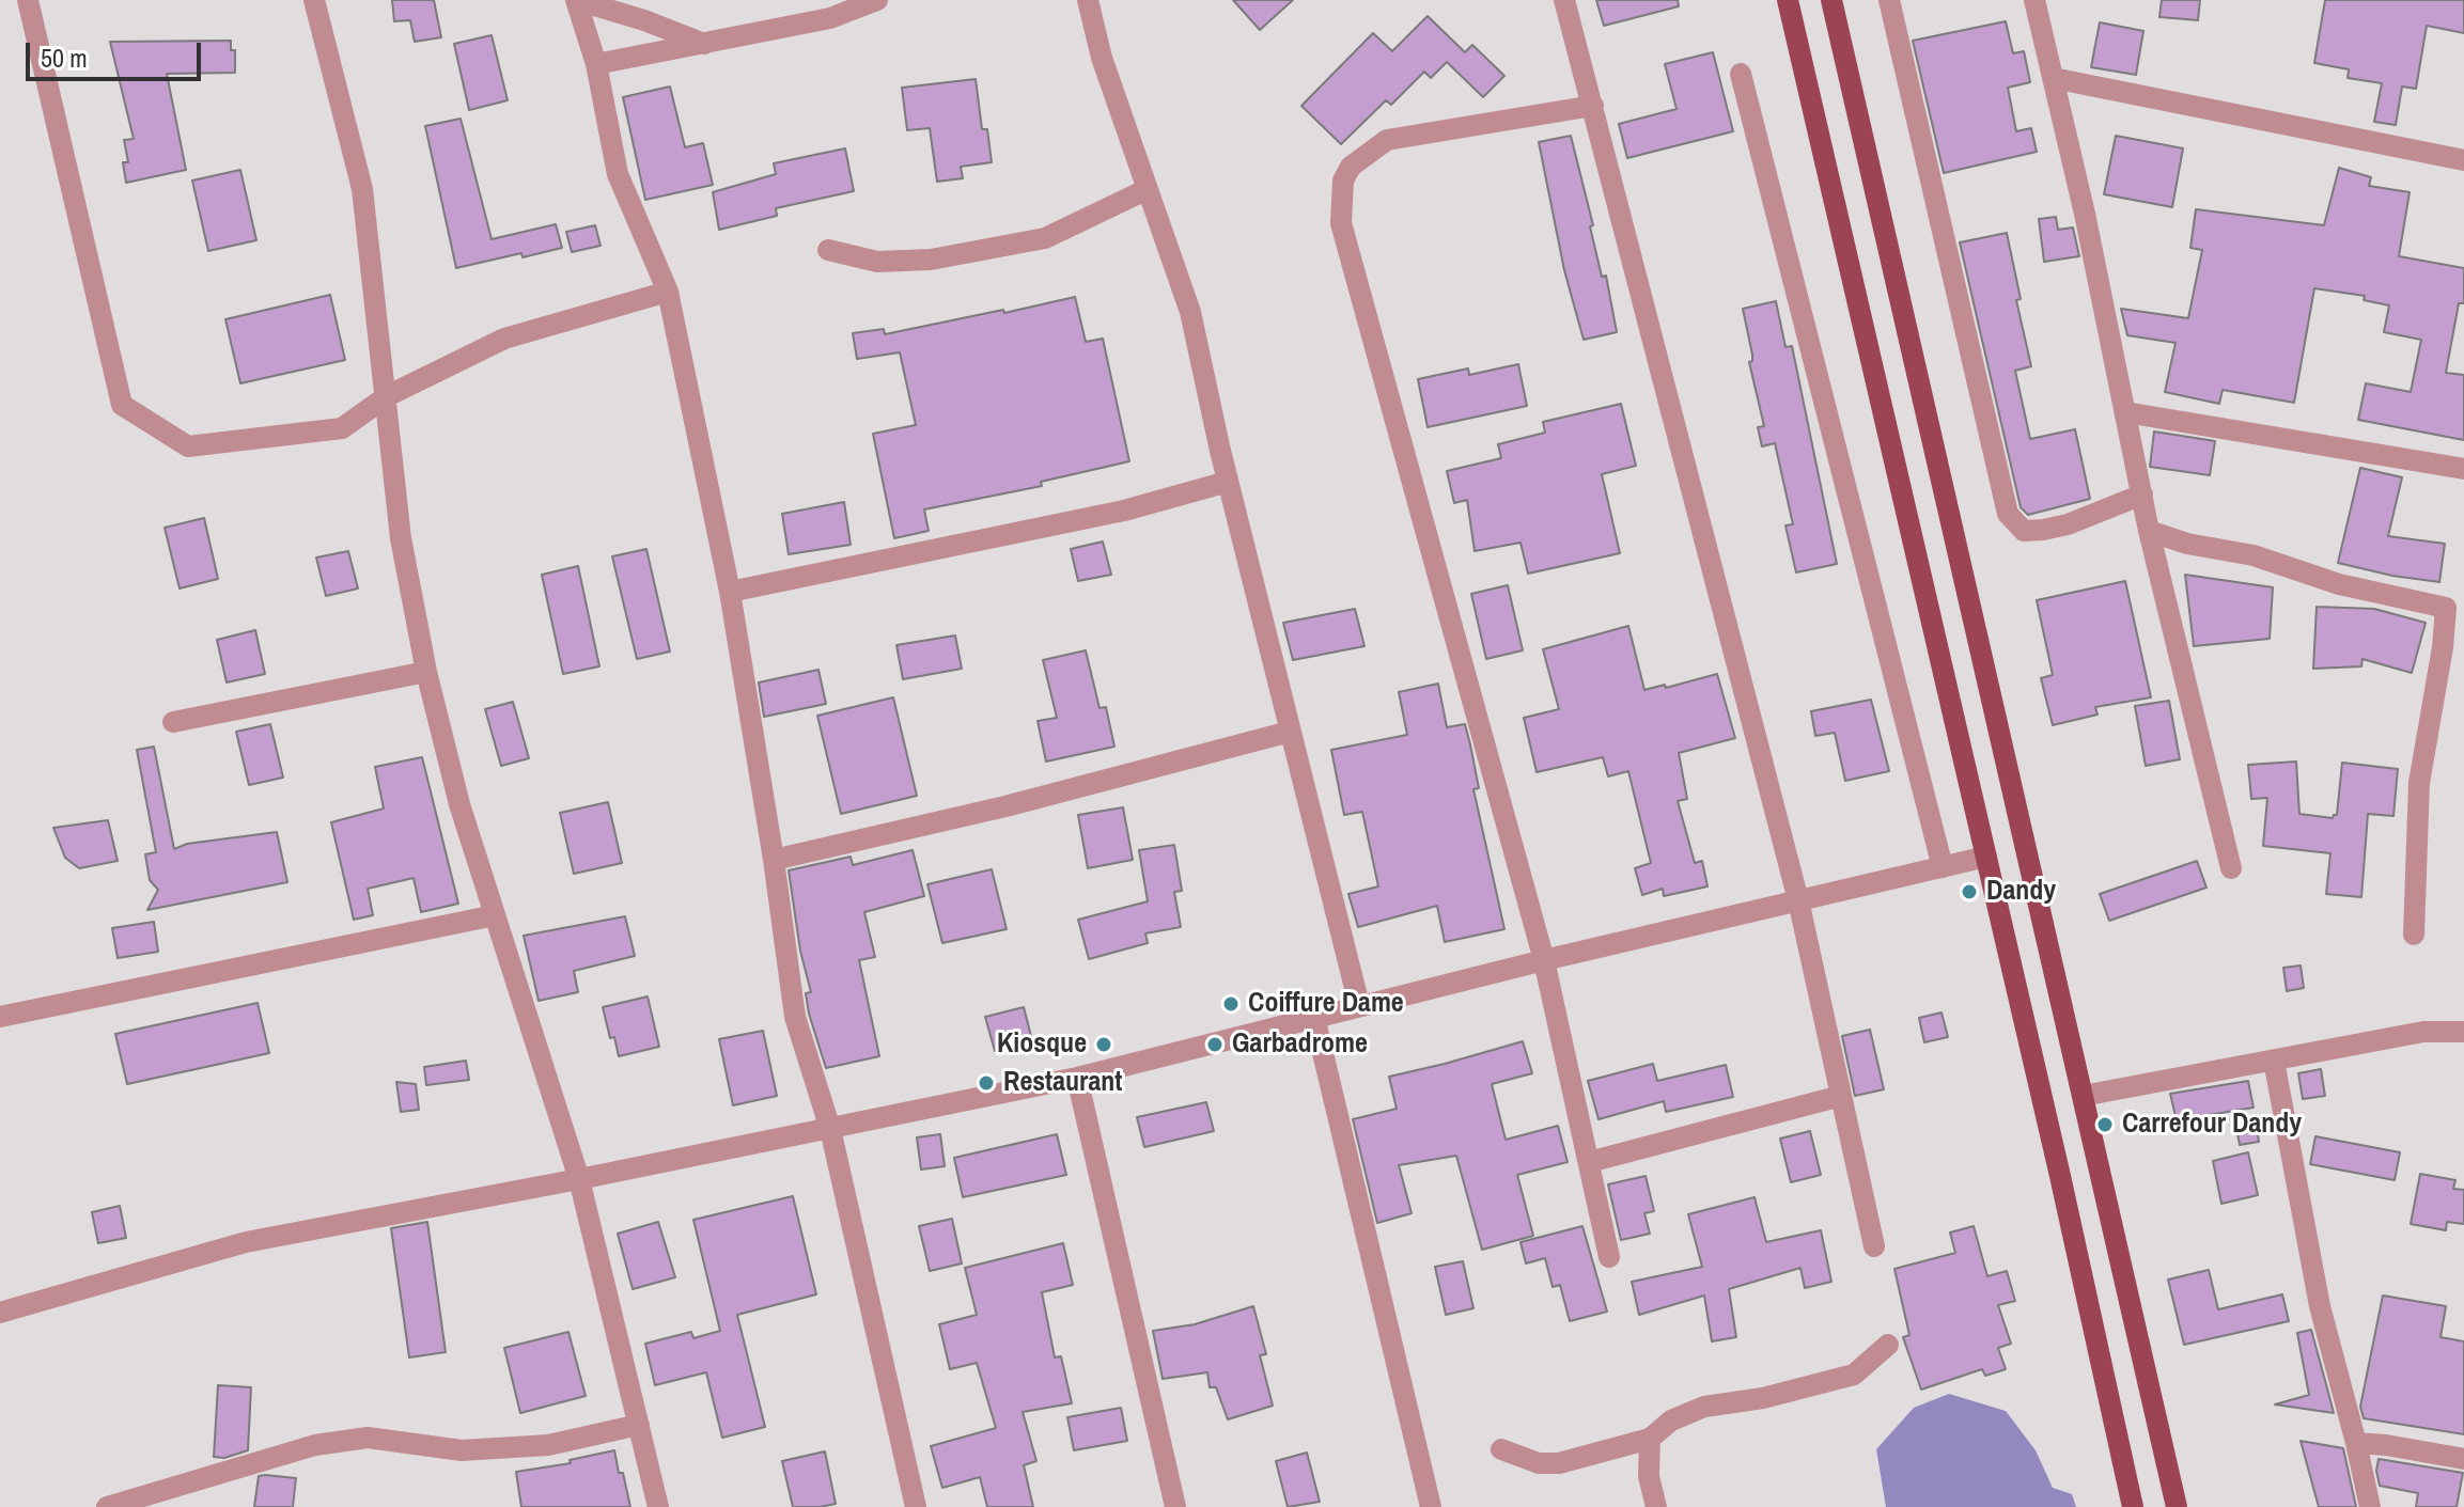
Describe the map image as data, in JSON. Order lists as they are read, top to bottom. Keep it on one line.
{"places":["Dandy","Coiffure Dame","Kiosque","Garbadrome","Restaurant","Carrefour Dandy"],"scale_bar":"50 m"}
